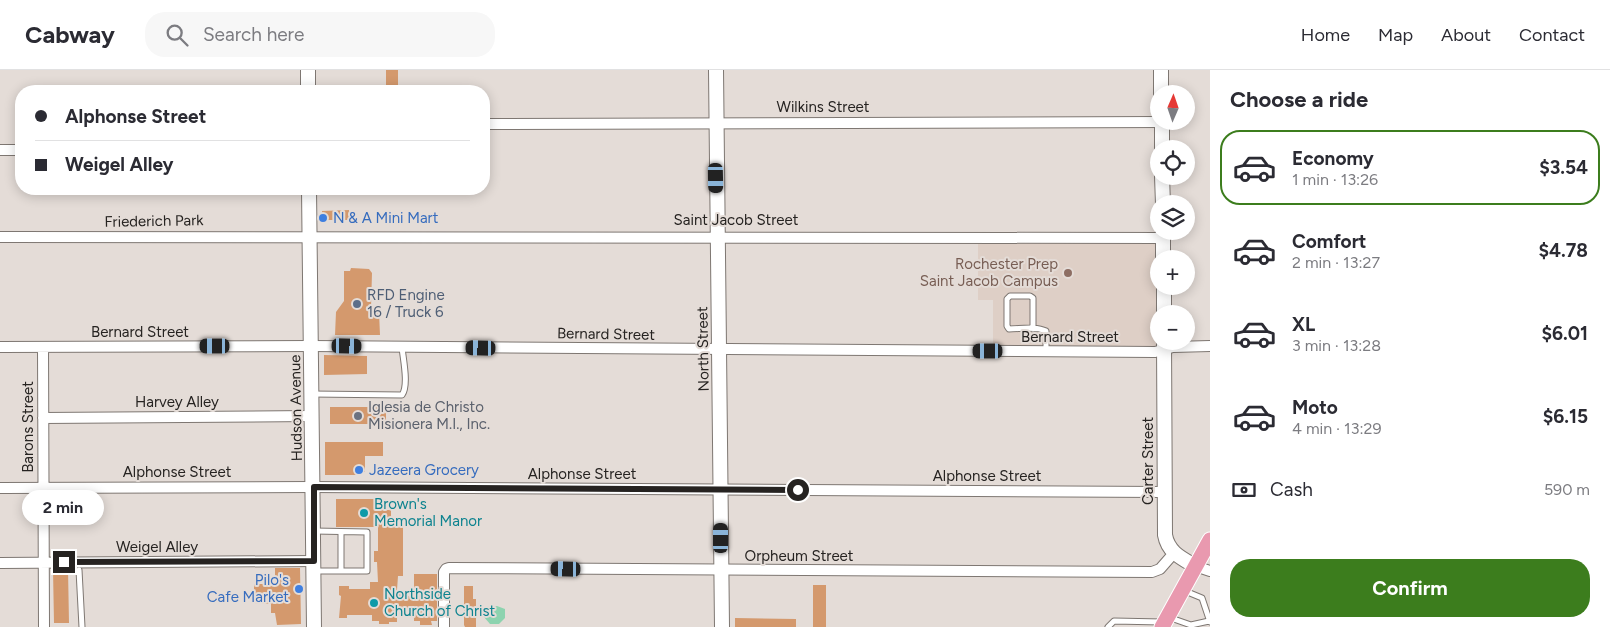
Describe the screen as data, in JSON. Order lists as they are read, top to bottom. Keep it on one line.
{"streets":{"main road":["North Street","Hudson Avenue","Carter Street"],"street":["Wilkins Street","Saint Jacob Street","Friederich Park","Bernard Street","Harvey Alley","Barons Street","Alphonse Street","Weigel Alley","Orpheum Street"]},"crossings":[["Wilkins Street","North Street"],["Saint Jacob Street","Friederich Park"],["Saint Jacob Street","North Street"],["Saint Jacob Street","Hudson Avenue"],["Friederich Park","Hudson Avenue"],["Bernard Street","North Street"],["Bernard Street","Hudson Avenue"],["Bernard Street","Barons Street"],["North Street","Alphonse Street"],["North Street","Orpheum Street"],["Harvey Alley","Hudson Avenue"],["Harvey Alley","Barons Street"],["Hudson Avenue","Alphonse Street"],["Hudson Avenue","Weigel Alley"],["Barons Street","Alphonse Street"],["Barons Street","Weigel Alley"],["Carter Street","Alphonse Street"],["Carter Street","Orpheum Street"]],"places":["N & A Mini Mart","Rochester Prep Saint Jacob Campus","RFD Engine 16 / Truck 6","Iglesia de Christo Misionera M.I., Inc.","Jazeera Grocery","Brown's Memorial Manor","Pilo's Cafe Market","Northside Church of Christ"],"north":"top","page":{"header":"Cabway","search":"Search here","nav":["Home","Map","About","Contact"],"heading":"Choose a ride","map_buttons":["+","−"],"banner":["Alphonse Street","Weigel Alley"],"list":[{"name":"Economy","note":"1 min · 13:26","value":"$3.54"},{"name":"Comfort","note":"2 min · 13:27","value":"$4.78"},{"name":"XL","note":"3 min · 13:28","value":"$6.01"},{"name":"Moto","note":"4 min · 13:29","value":"$6.15"}],"pay":["Cash","590 m"],"bubble":"2 min","buttons":"Confirm"}}
